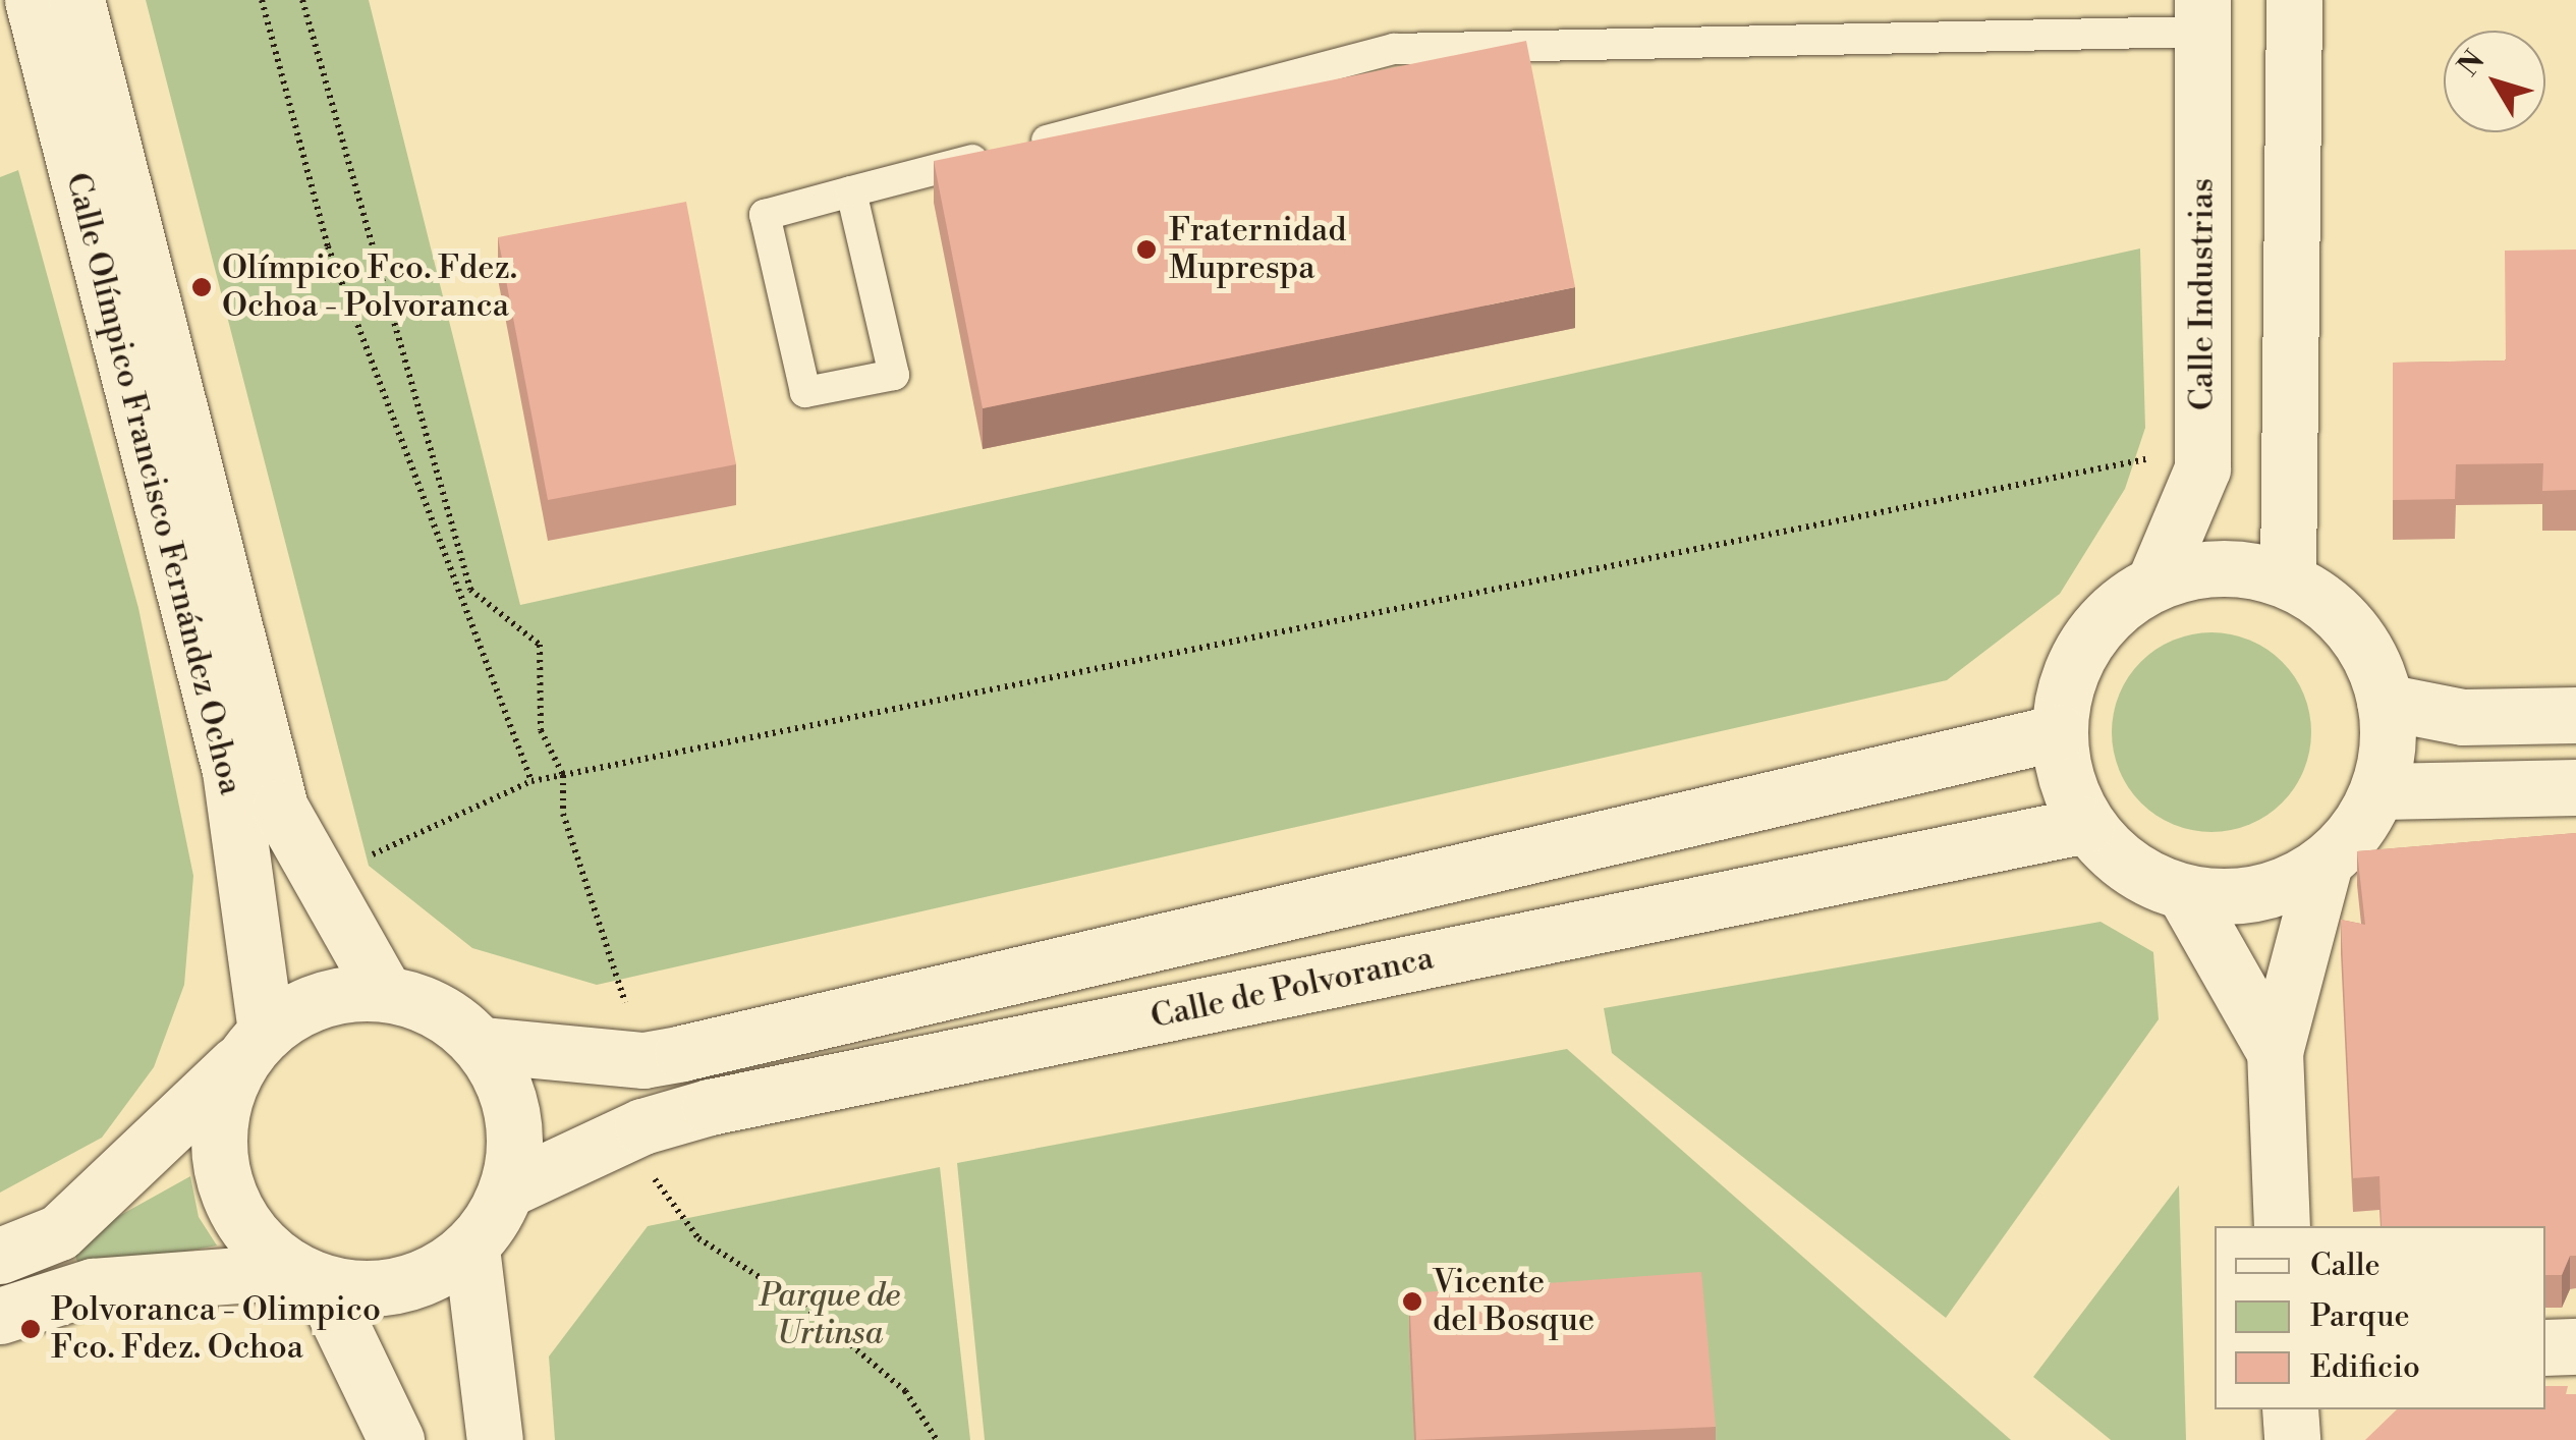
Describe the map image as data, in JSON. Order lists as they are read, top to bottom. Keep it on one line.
{"streets":{"street":["Calle Industrias","Calle Olímpico Francisco Fernández Ochoa","Calle de Polvoranca"]},"crossings":[["Calle Industrias","Calle de Polvoranca"],["Calle Olímpico Francisco Fernández Ochoa","Calle de Polvoranca"]],"parks":["Parque de Urtinsa"],"places":["Fraternidad Muprespa","Olímpico Fco. Fdez. Ochoa - Polvoranca","Vicente del Bosque","Polvoranca - Olimpico Fco. Fdez. Ochoa"],"legend":["Calle","Parque","Edificio"],"north":"top left"}
